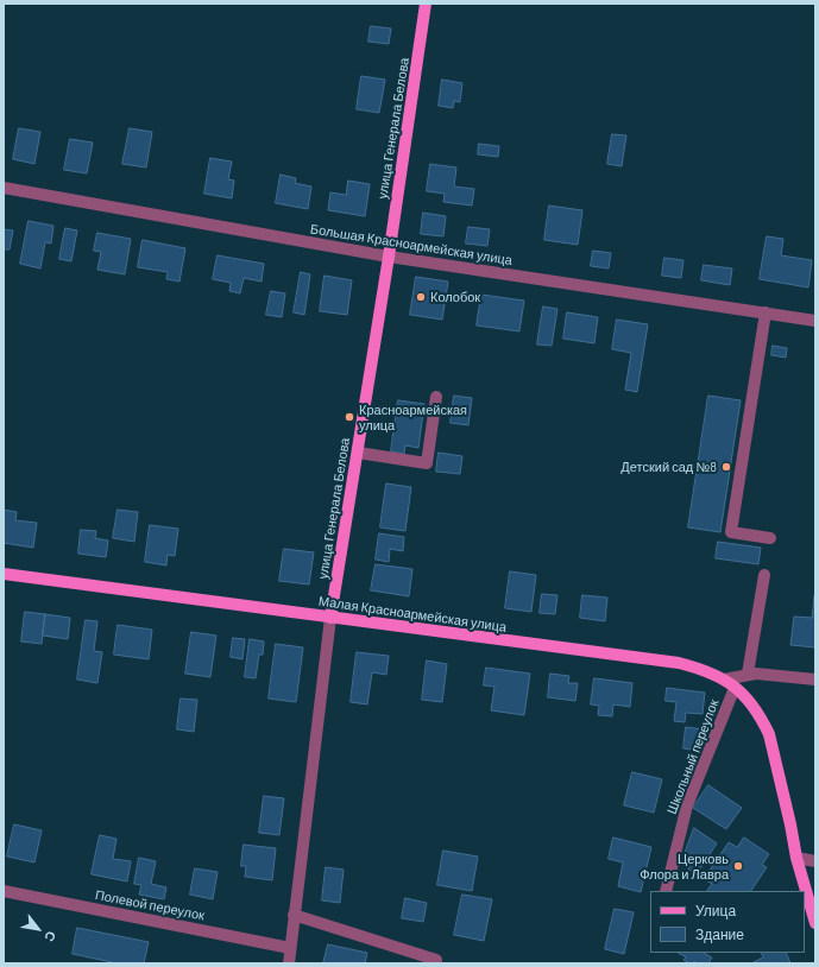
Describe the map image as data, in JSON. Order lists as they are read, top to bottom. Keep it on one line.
{"streets":{"main road":["улица Генерала Белова","Малая Красноармейская улица"],"street":["Большая Красноармейская улица","Школьный переулок","Полевой переулок"]},"crossings":[["улица Генерала Белова","Большая Красноармейская улица"],["улица Генерала Белова","Малая Красноармейская улица"],["улица Генерала Белова","Полевой переулок"],["Малая Красноармейская улица","Школьный переулок"]],"places":["Колобок","Красноармейская улица","Детский сад №8","Церковь Флора и Лавра"],"legend":["Улица","Здание"],"north":"bottom right"}
